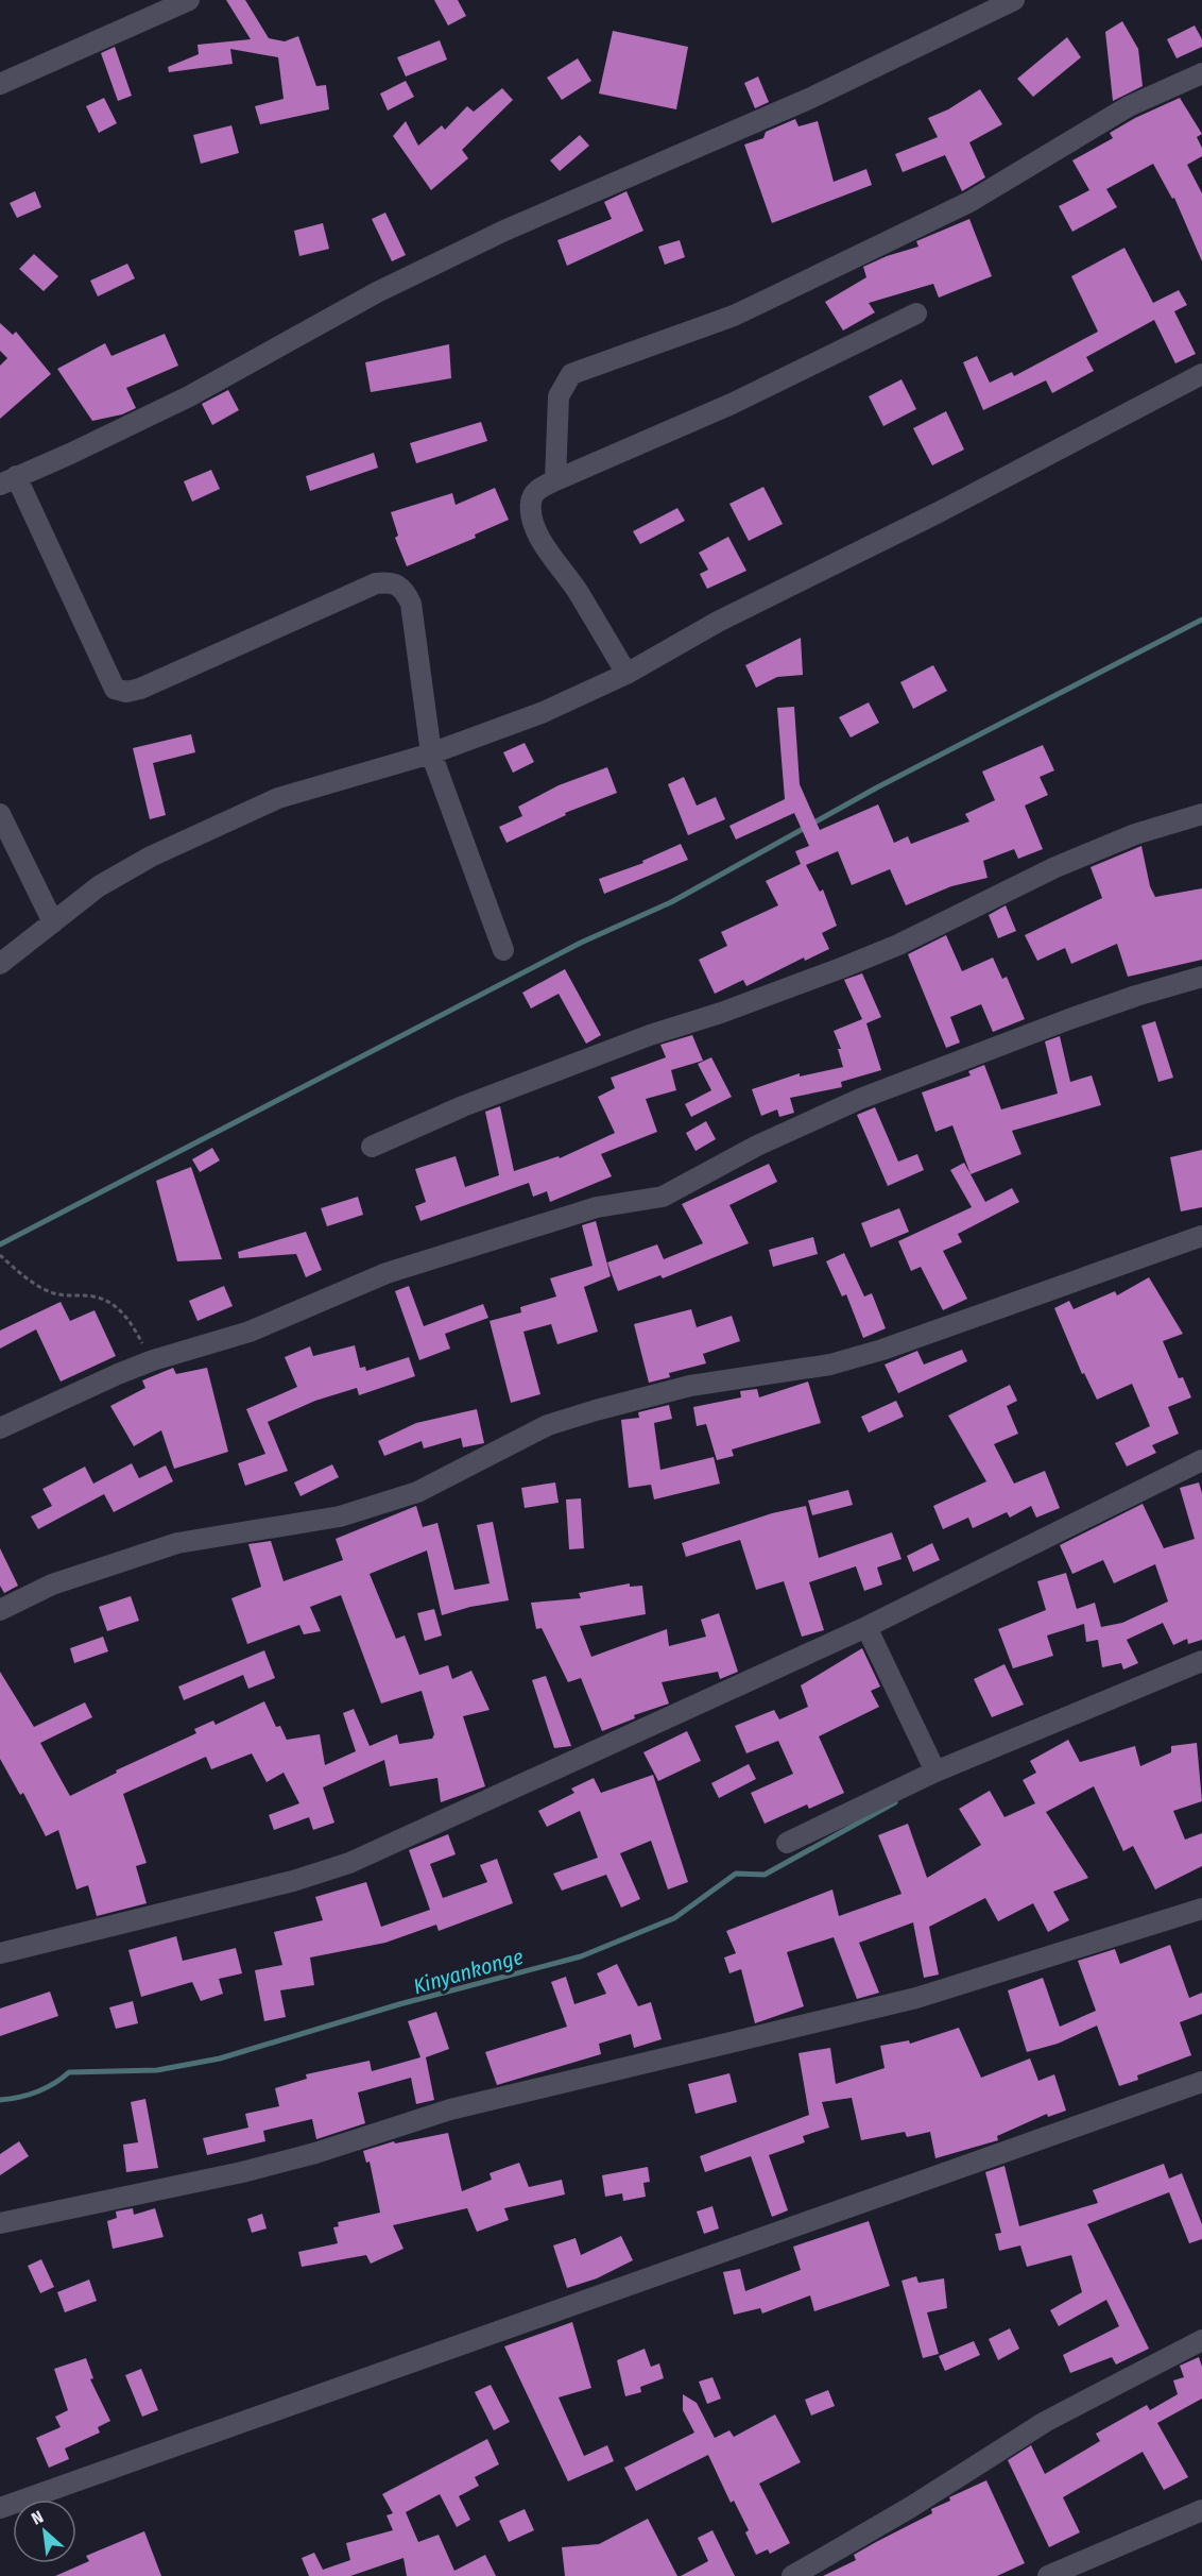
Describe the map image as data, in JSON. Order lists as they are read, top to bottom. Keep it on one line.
{"water":["Kinyankonge"],"north":"top left"}
